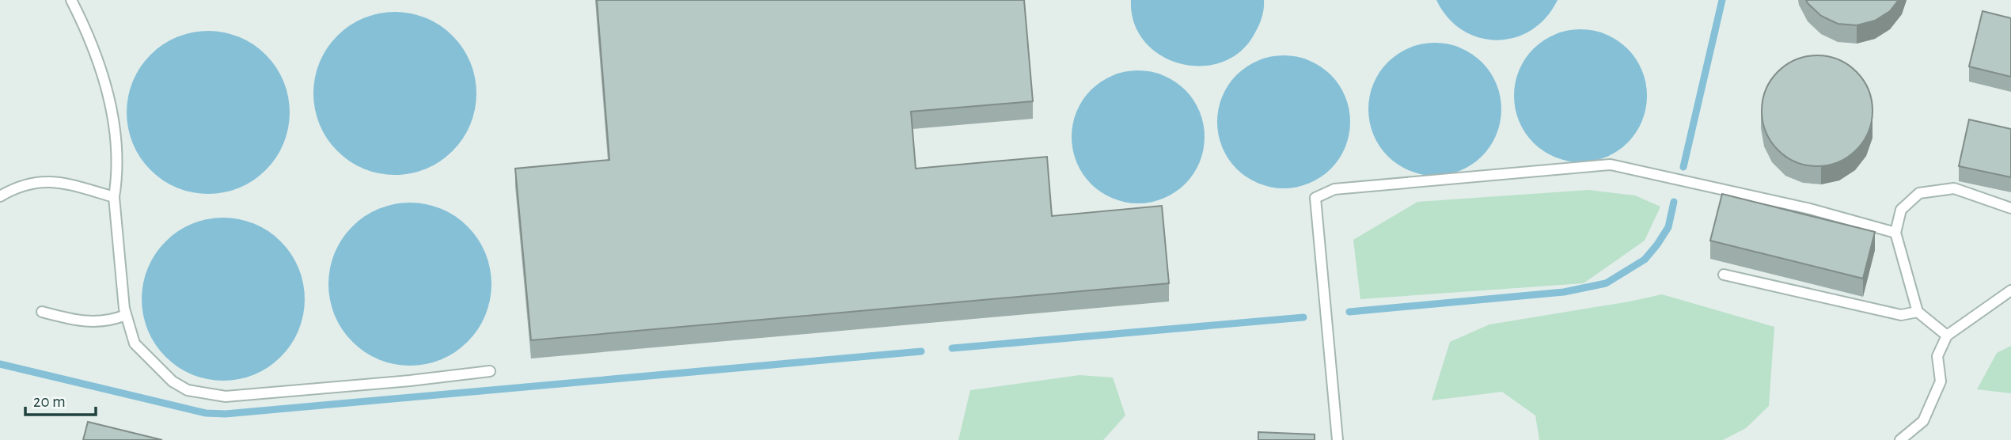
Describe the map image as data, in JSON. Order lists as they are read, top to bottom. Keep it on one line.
{"scale_bar":"20 m"}
